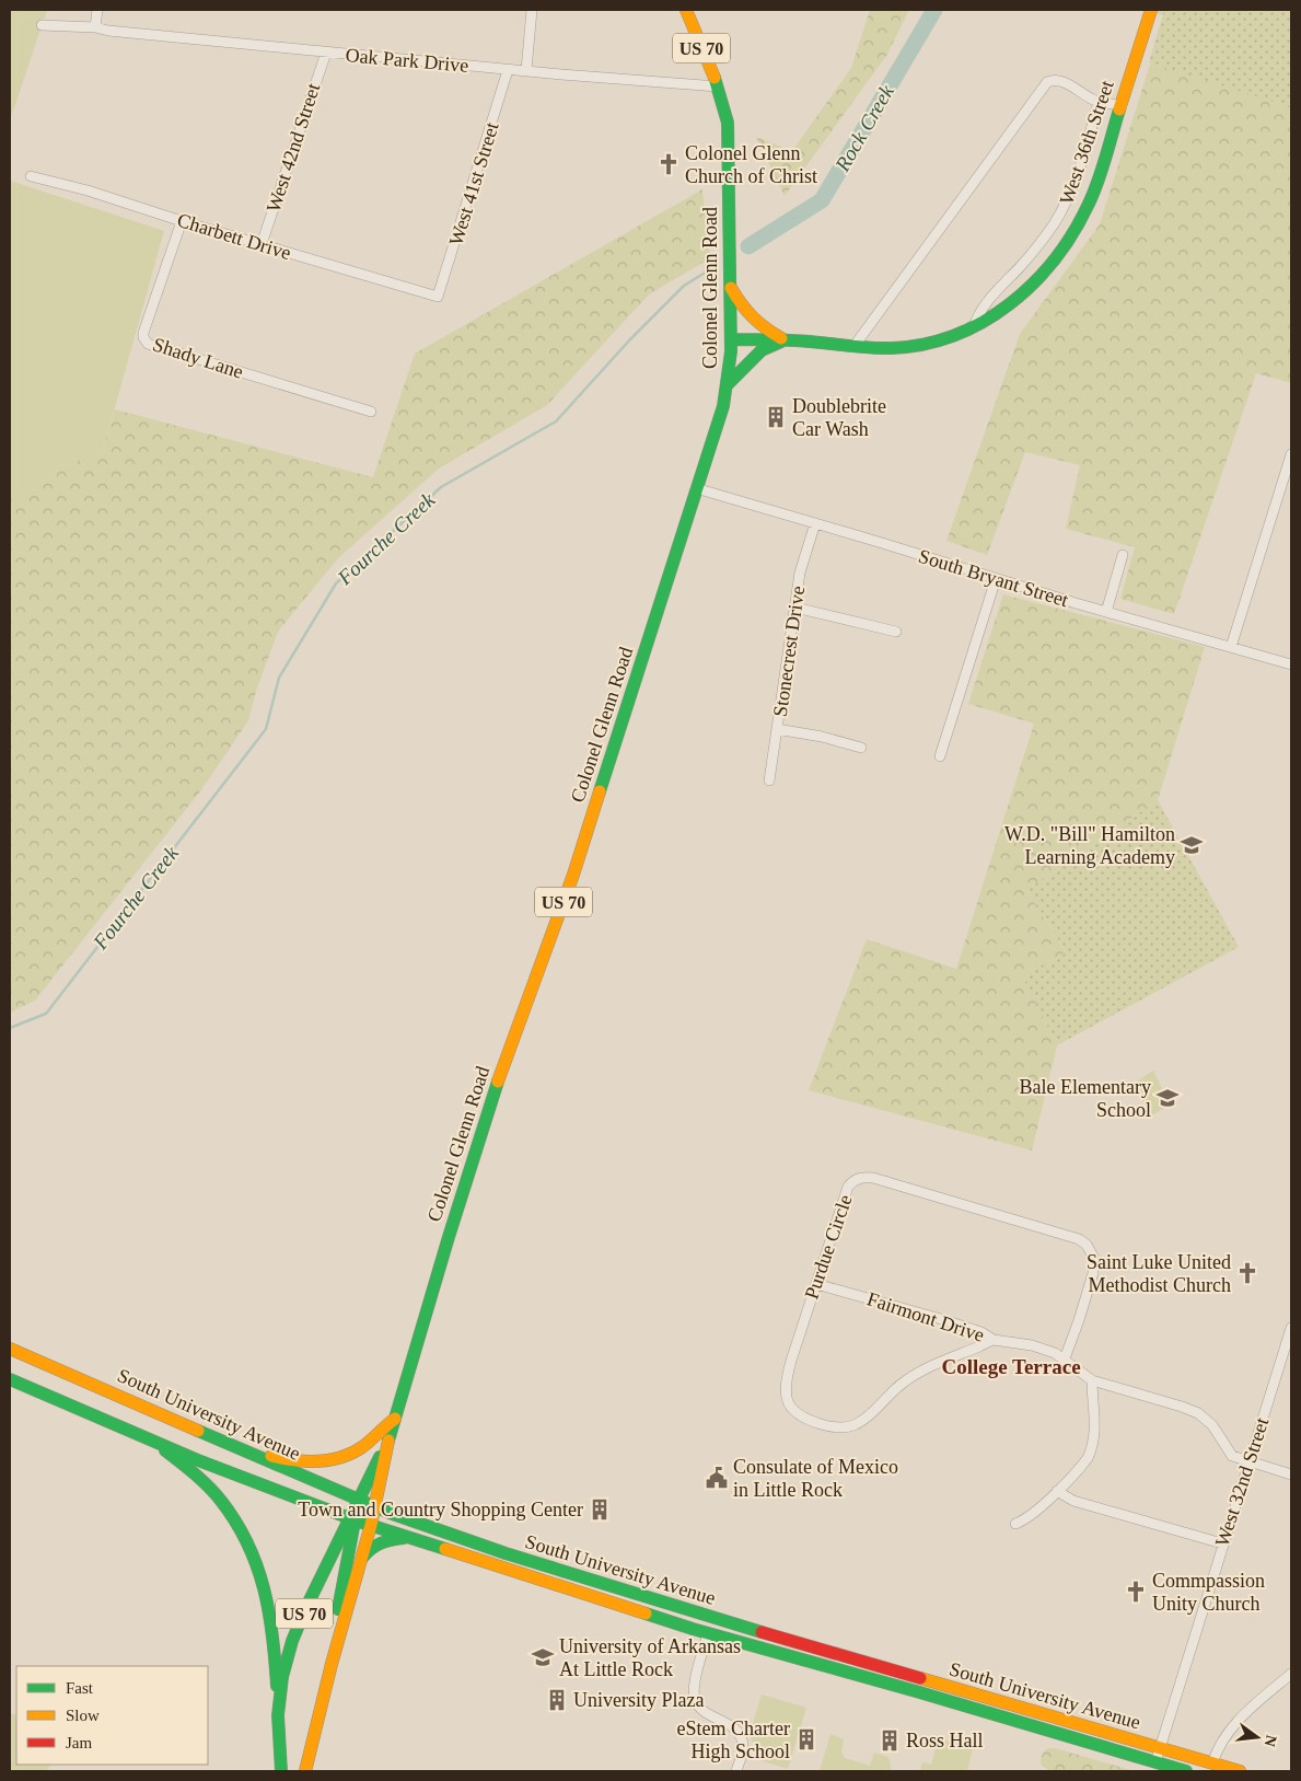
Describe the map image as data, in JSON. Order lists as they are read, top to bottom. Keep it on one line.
{"streets":{"main road":["US 70","West 36th Street","Colonel Glenn Road","South University Avenue"],"street":["Oak Park Drive","West 42nd Street","West 41st Street","Charbett Drive","Shady Lane","South Bryant Street","Stonecrest Drive","Purdue Circle","Fairmont Drive","West 32nd Street"]},"crossings":[["US 70","Colonel Glenn Road"],["US 70","South University Avenue"],["Oak Park Drive","West 42nd Street"],["Oak Park Drive","West 41st Street"],["Oak Park Drive","Colonel Glenn Road"],["West 36th Street","Colonel Glenn Road"],["West 42nd Street","Charbett Drive"],["West 41st Street","Charbett Drive"],["Charbett Drive","Shady Lane"],["Colonel Glenn Road","South Bryant Street"],["Colonel Glenn Road","South University Avenue"],["South Bryant Street","Stonecrest Drive"],["Purdue Circle","Fairmont Drive"],["Fairmont Drive","West 32nd Street"],["South University Avenue","West 32nd Street"]],"districts":["College Terrace"],"water":["Rock Creek","Fourche Creek"],"places":{"church":["Colonel Glenn Church of Christ","Saint Luke United Methodist Church","Commpassion Unity Church"],"building":["Doublebrite Car Wash","Town and Country Shopping Center","University Plaza","eStem Charter High School","Ross Hall"],"school or university":["W.D. \"Bill\" Hamilton Learning Academy","Bale Elementary School","University of Arkansas At Little Rock"],"public building":["Consulate of Mexico in Little Rock"]},"legend":["Fast","Slow","Jam"],"north":"right"}
